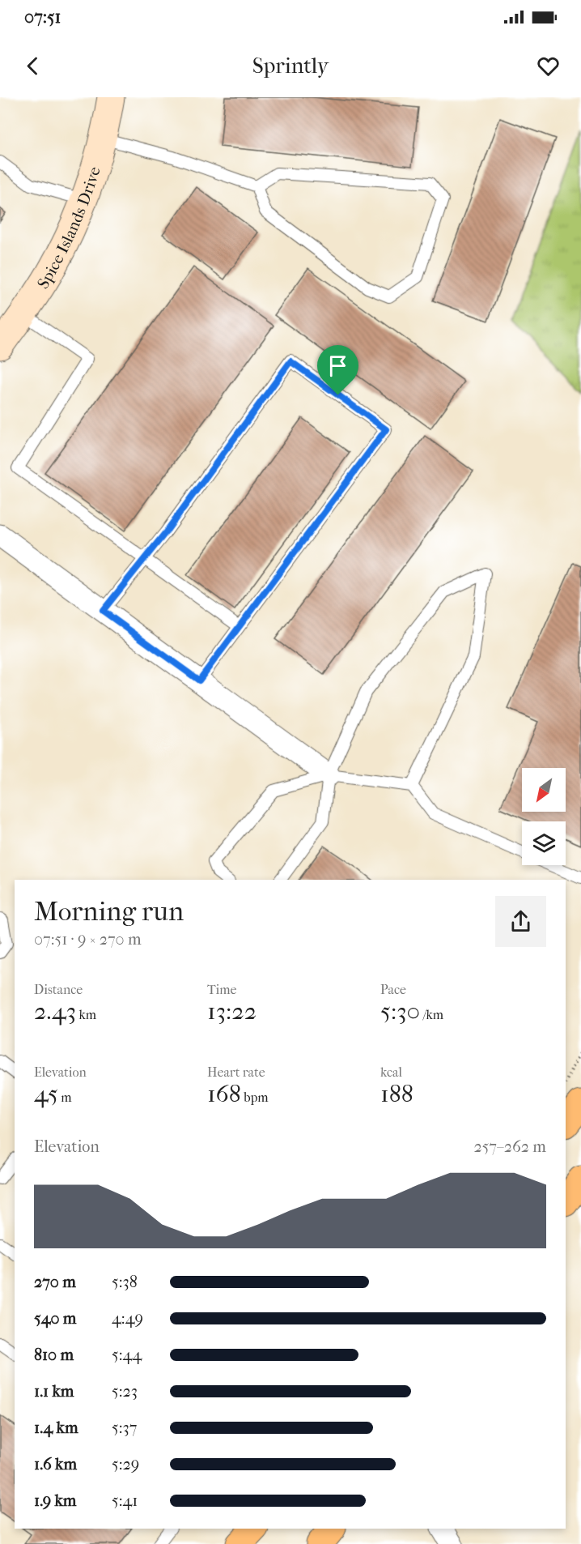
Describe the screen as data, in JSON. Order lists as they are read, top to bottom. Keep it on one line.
{"streets":{"street":["Spice Islands Drive"]},"north":"bottom left","page":{"status":"07:51","header":"Sprintly","heading":["Morning run","07:51 · 9 × 270 m"],"stats":[["Distance","2.43 km"],["Time","13:22"],["Pace","5:30 /km"],["Elevation","45 m"],["Heart rate","168 bpm"],["kcal","188"]],"chart":["Elevation","257–262 m"],"list":[{"name":"270 m","note":"5:38"},{"name":"540 m","note":"4:49"},{"name":"810 m","note":"5:44"},{"name":"1.1 km","note":"5:23"},{"name":"1.4 km","note":"5:37"},{"name":"1.6 km","note":"5:29"},{"name":"1.9 km","note":"5:41"}]}}
